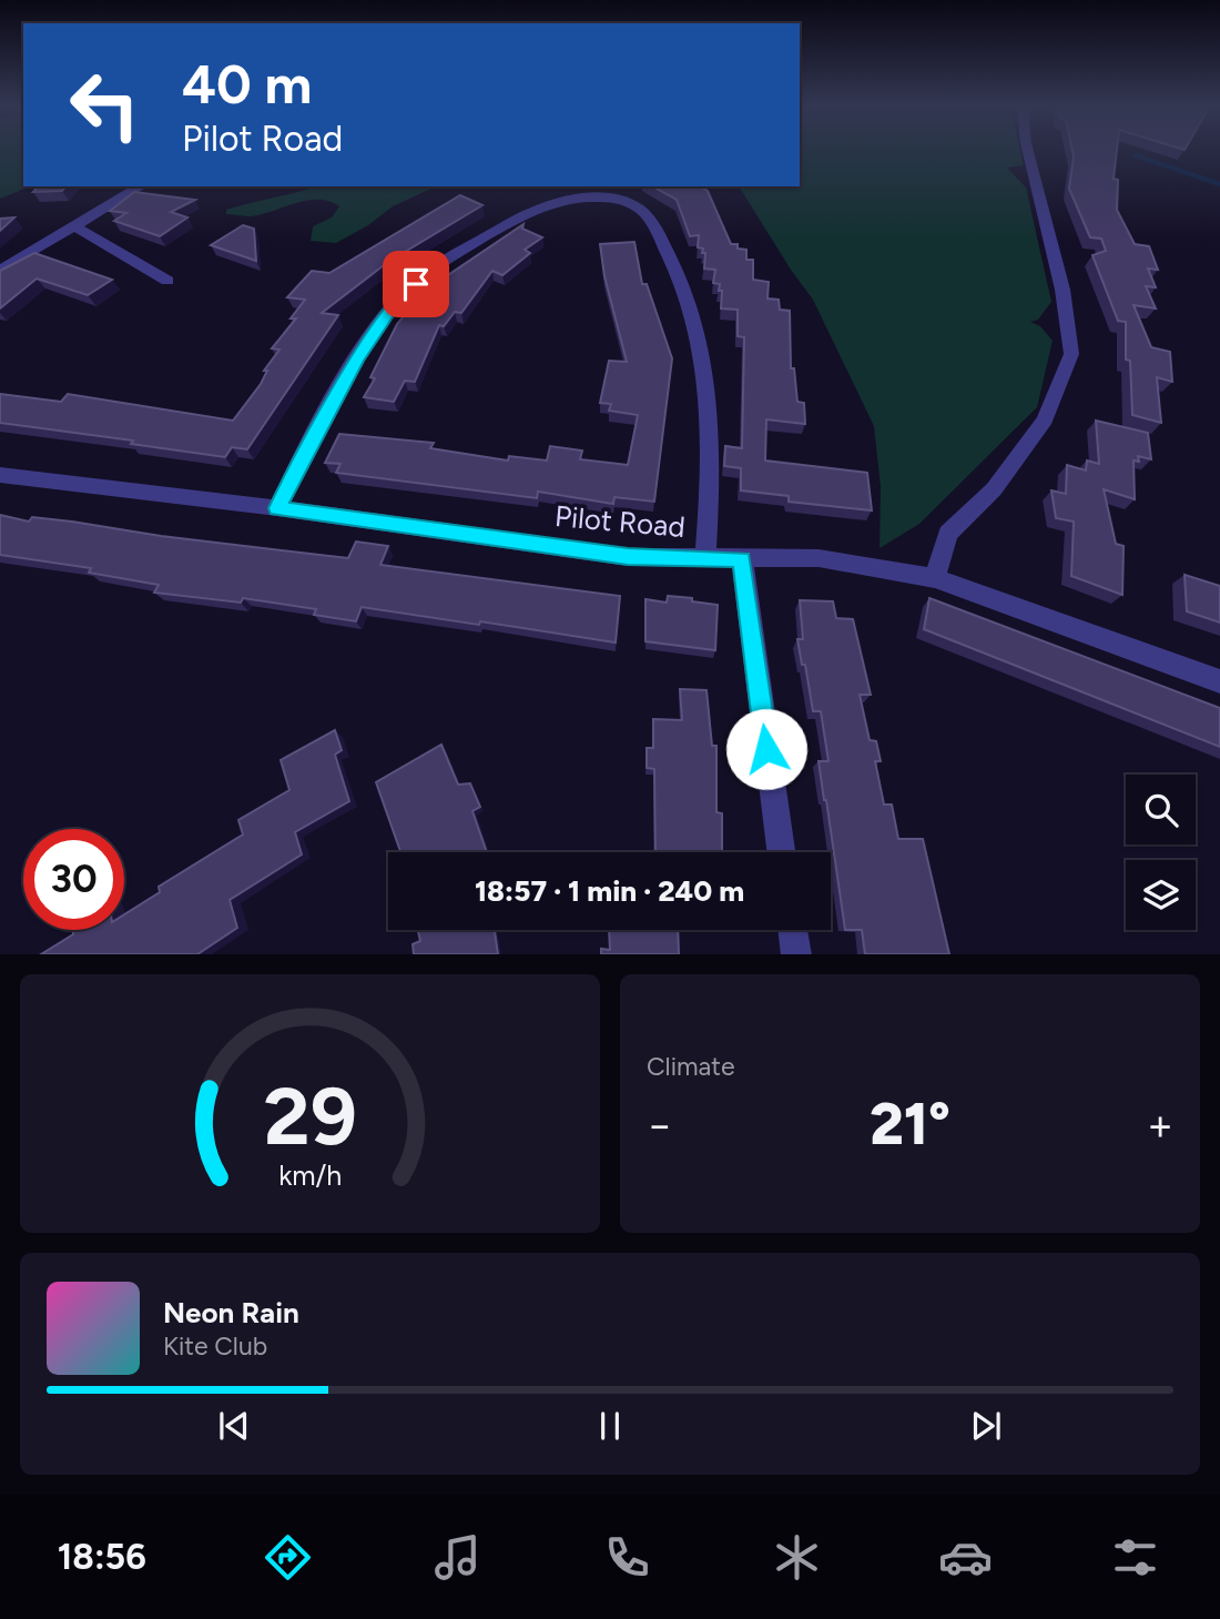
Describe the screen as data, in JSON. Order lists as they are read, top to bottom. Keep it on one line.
{"streets":{"street":["Pilot Road"]},"page":{"turn":["40 m","Pilot Road"],"limit":"30","trip":"18:57 · 1 min · 240 m","tile":"Climate","heat":["−","21°","+"],"song":["Neon Rain","Kite Club"],"tabs":"18:56","gauge":["29","km/h"]}}
